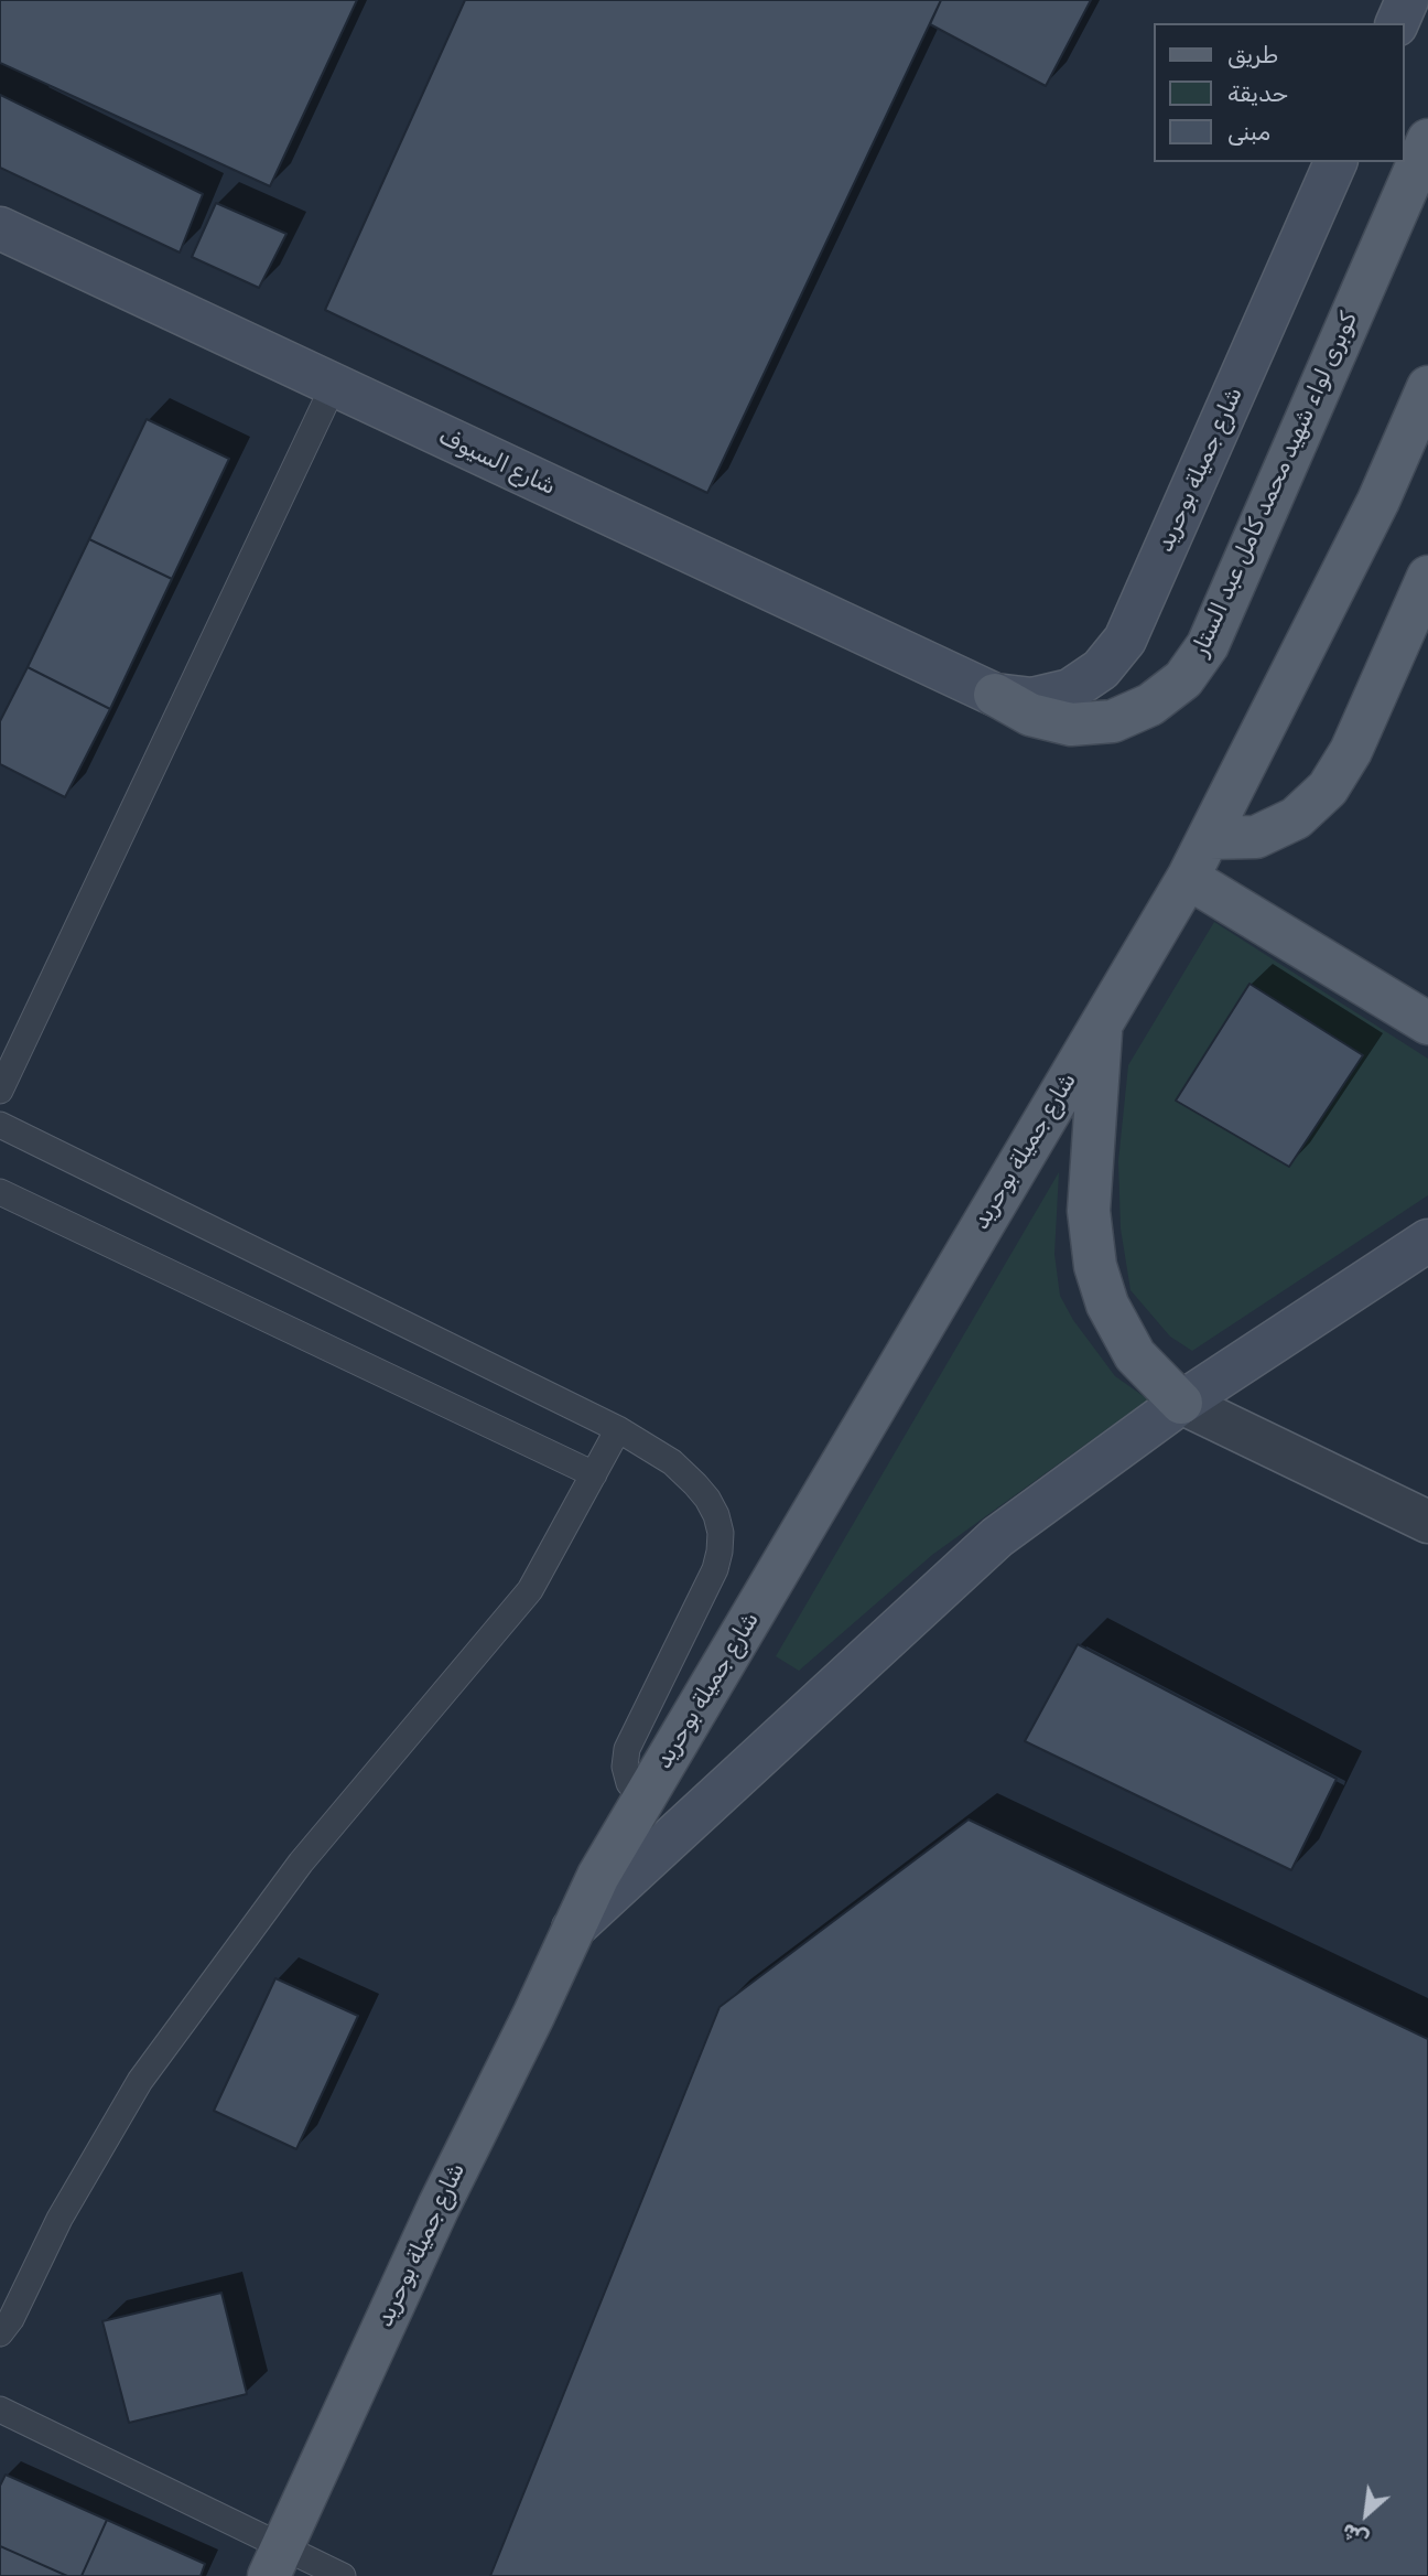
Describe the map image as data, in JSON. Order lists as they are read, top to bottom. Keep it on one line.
{"streets":{"main road":["شارع السيوف","شارع جميلة بوحريد","كوبرى لواء شهيد محمد كامل عبد الستار"]},"crossings":[["شارع السيوف","شارع جميلة بوحريد"],["شارع السيوف","كوبرى لواء شهيد محمد كامل عبد الستار"],["شارع جميلة بوحريد","كوبرى لواء شهيد محمد كامل عبد الستار"]],"legend":["طريق","حديقة","مبنى"],"north":"bottom left"}
